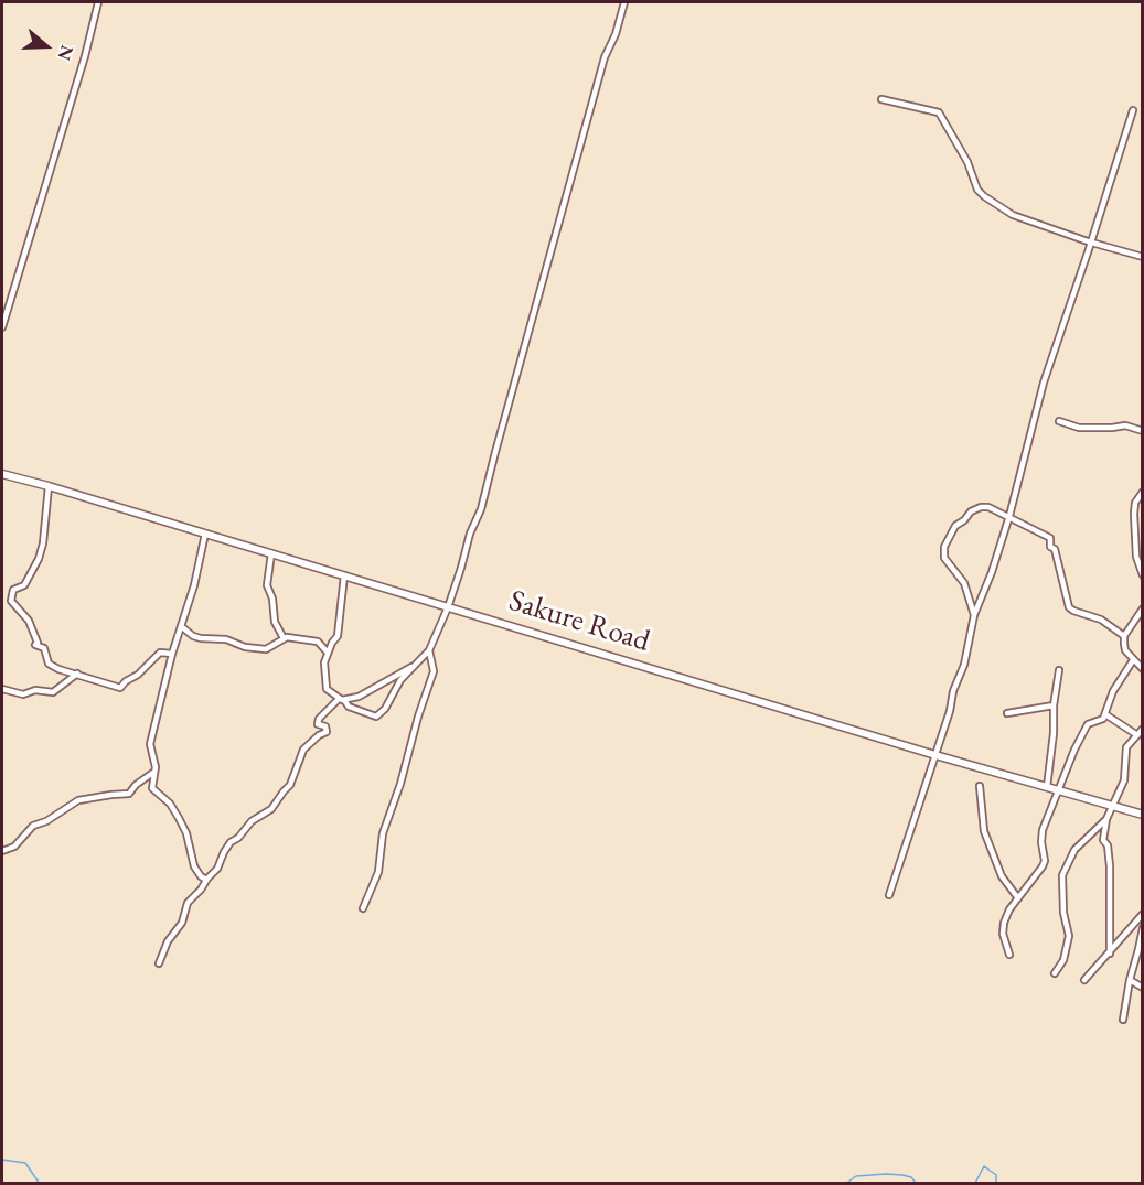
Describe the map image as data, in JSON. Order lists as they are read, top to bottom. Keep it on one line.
{"streets":{"street":["Sakure Road"]},"north":"right"}
